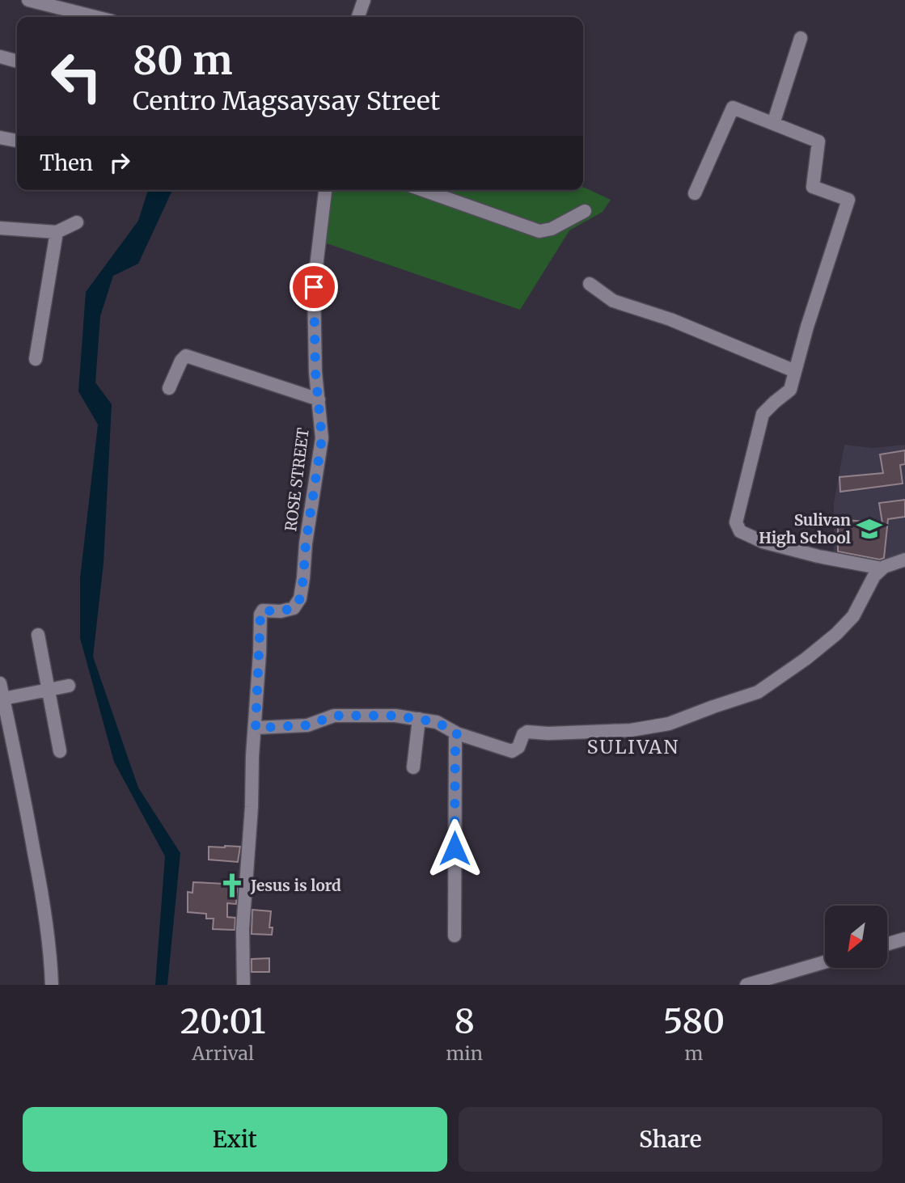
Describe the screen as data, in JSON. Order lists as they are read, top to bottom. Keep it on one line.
{"streets":{"street":["ROSE STREET"]},"districts":["SULIVAN"],"places":{"school or university":["Sulivan High School"],"church":["Jesus is lord"]},"north":"bottom left","page":{"turn":["80 m","Centro Magsaysay Street"],"then":"Then","eta":["20:01","Arrival","8","min","580","m"],"buttons":["Exit","Share"]}}
